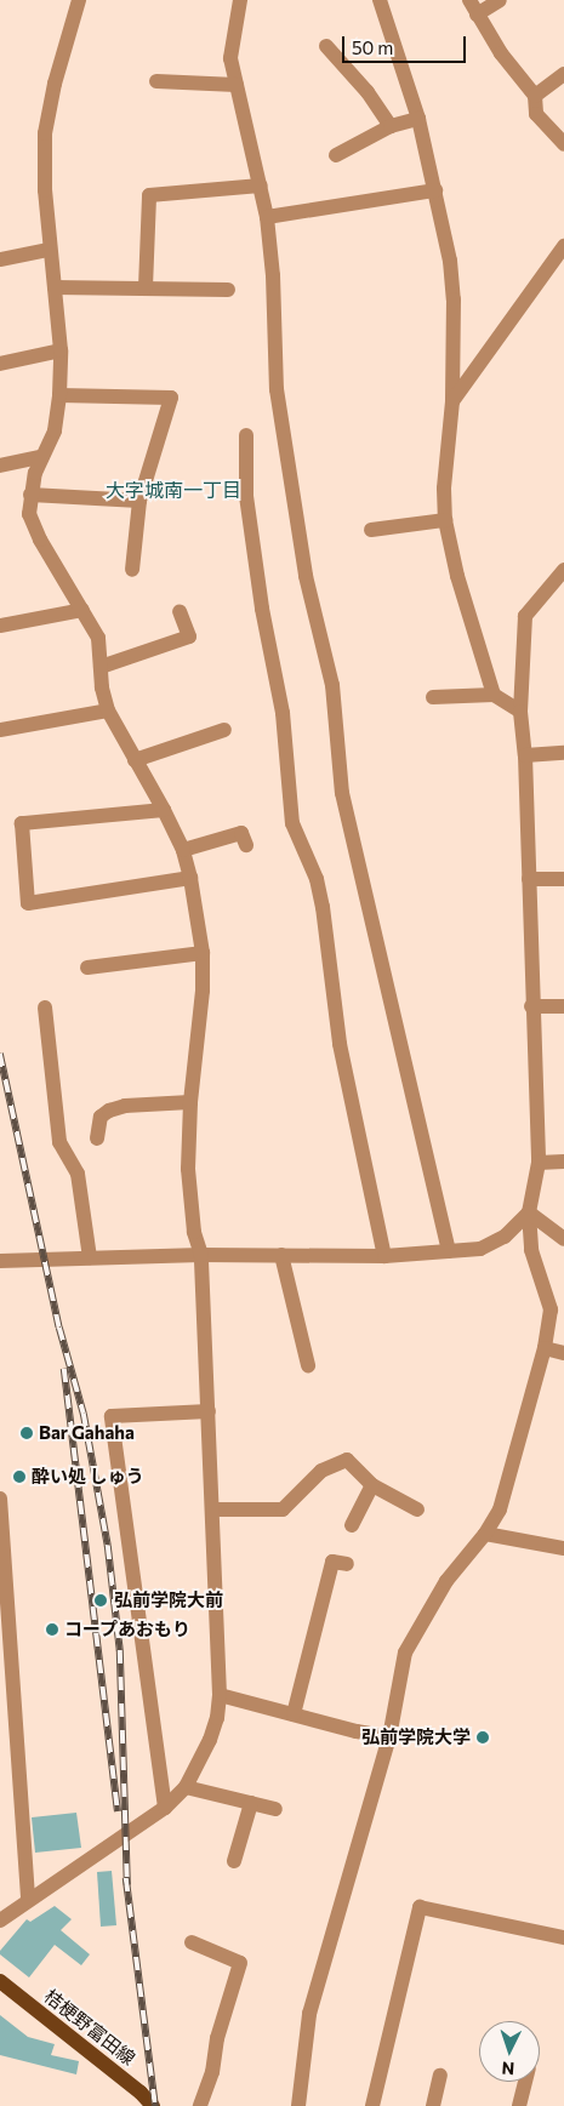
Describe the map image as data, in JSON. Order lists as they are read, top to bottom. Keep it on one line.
{"streets":{"main road":["桔梗野富田線"]},"districts":["大字城南一丁目"],"places":["Bar Gahaha","酔い処 しゅう","弘前学院大前","コープあおもり","弘前学院大学"],"scale_bar":"50 m","north":"bottom"}
